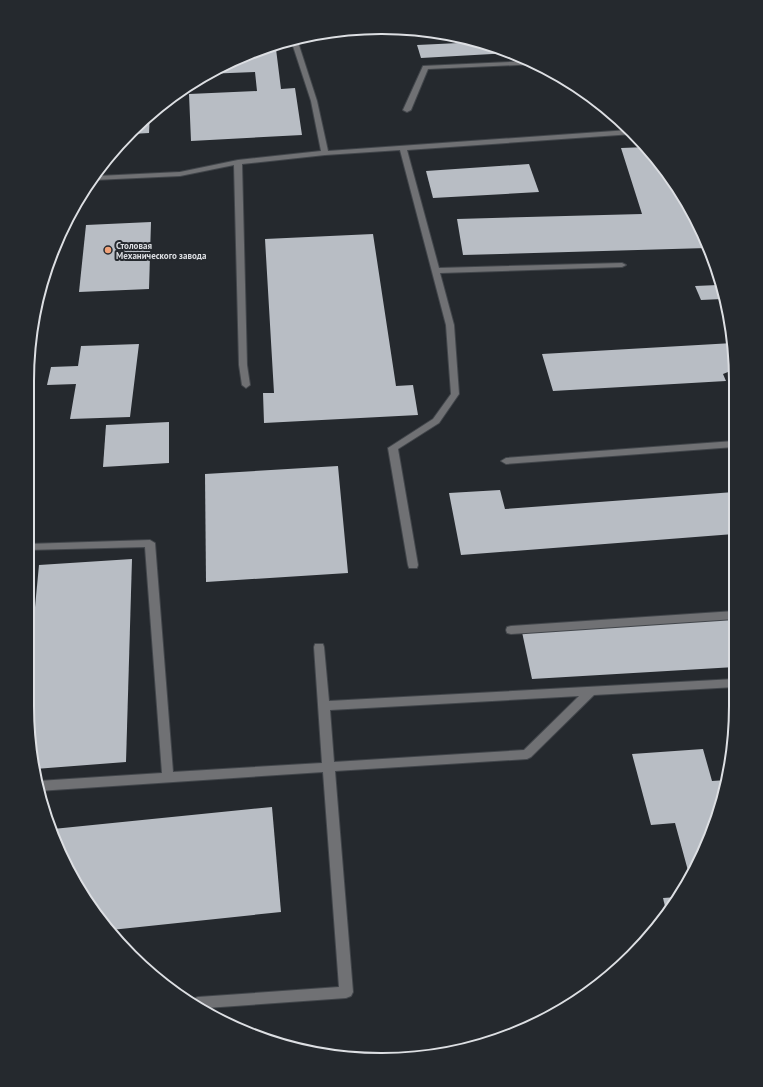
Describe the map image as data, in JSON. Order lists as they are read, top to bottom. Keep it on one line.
{"places":["Столовая Механического завода"]}
